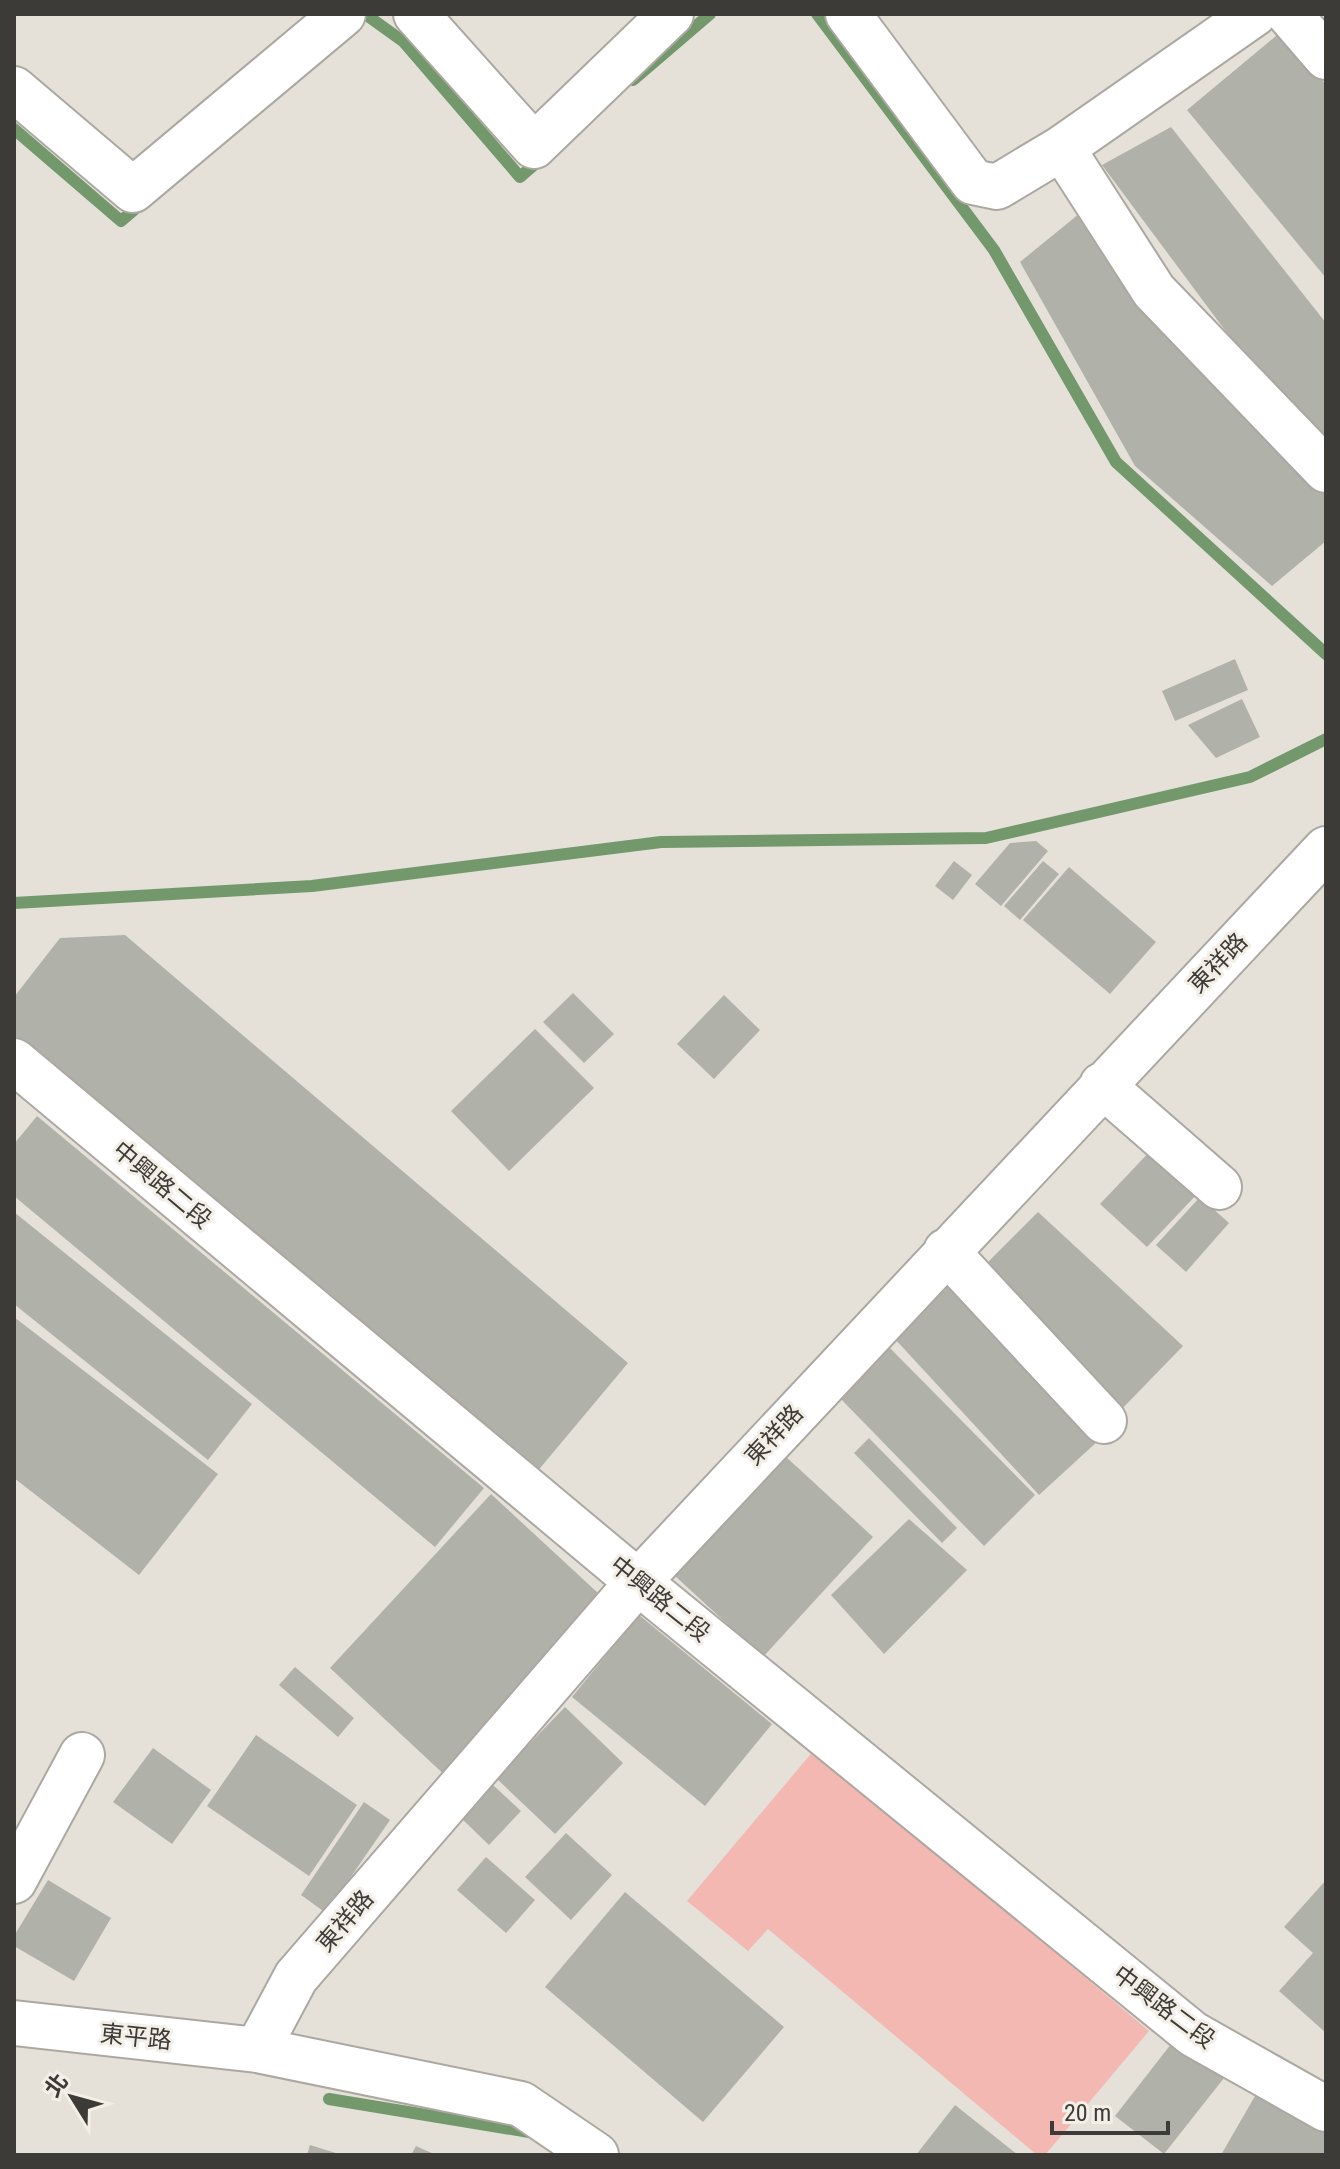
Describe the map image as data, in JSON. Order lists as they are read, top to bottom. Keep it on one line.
{"streets":{"street":["東祥路","中興路二段","東平路"]},"crossings":[["東祥路","中興路二段"],["東祥路","東平路"]],"scale_bar":"20 m","north":"top left"}
